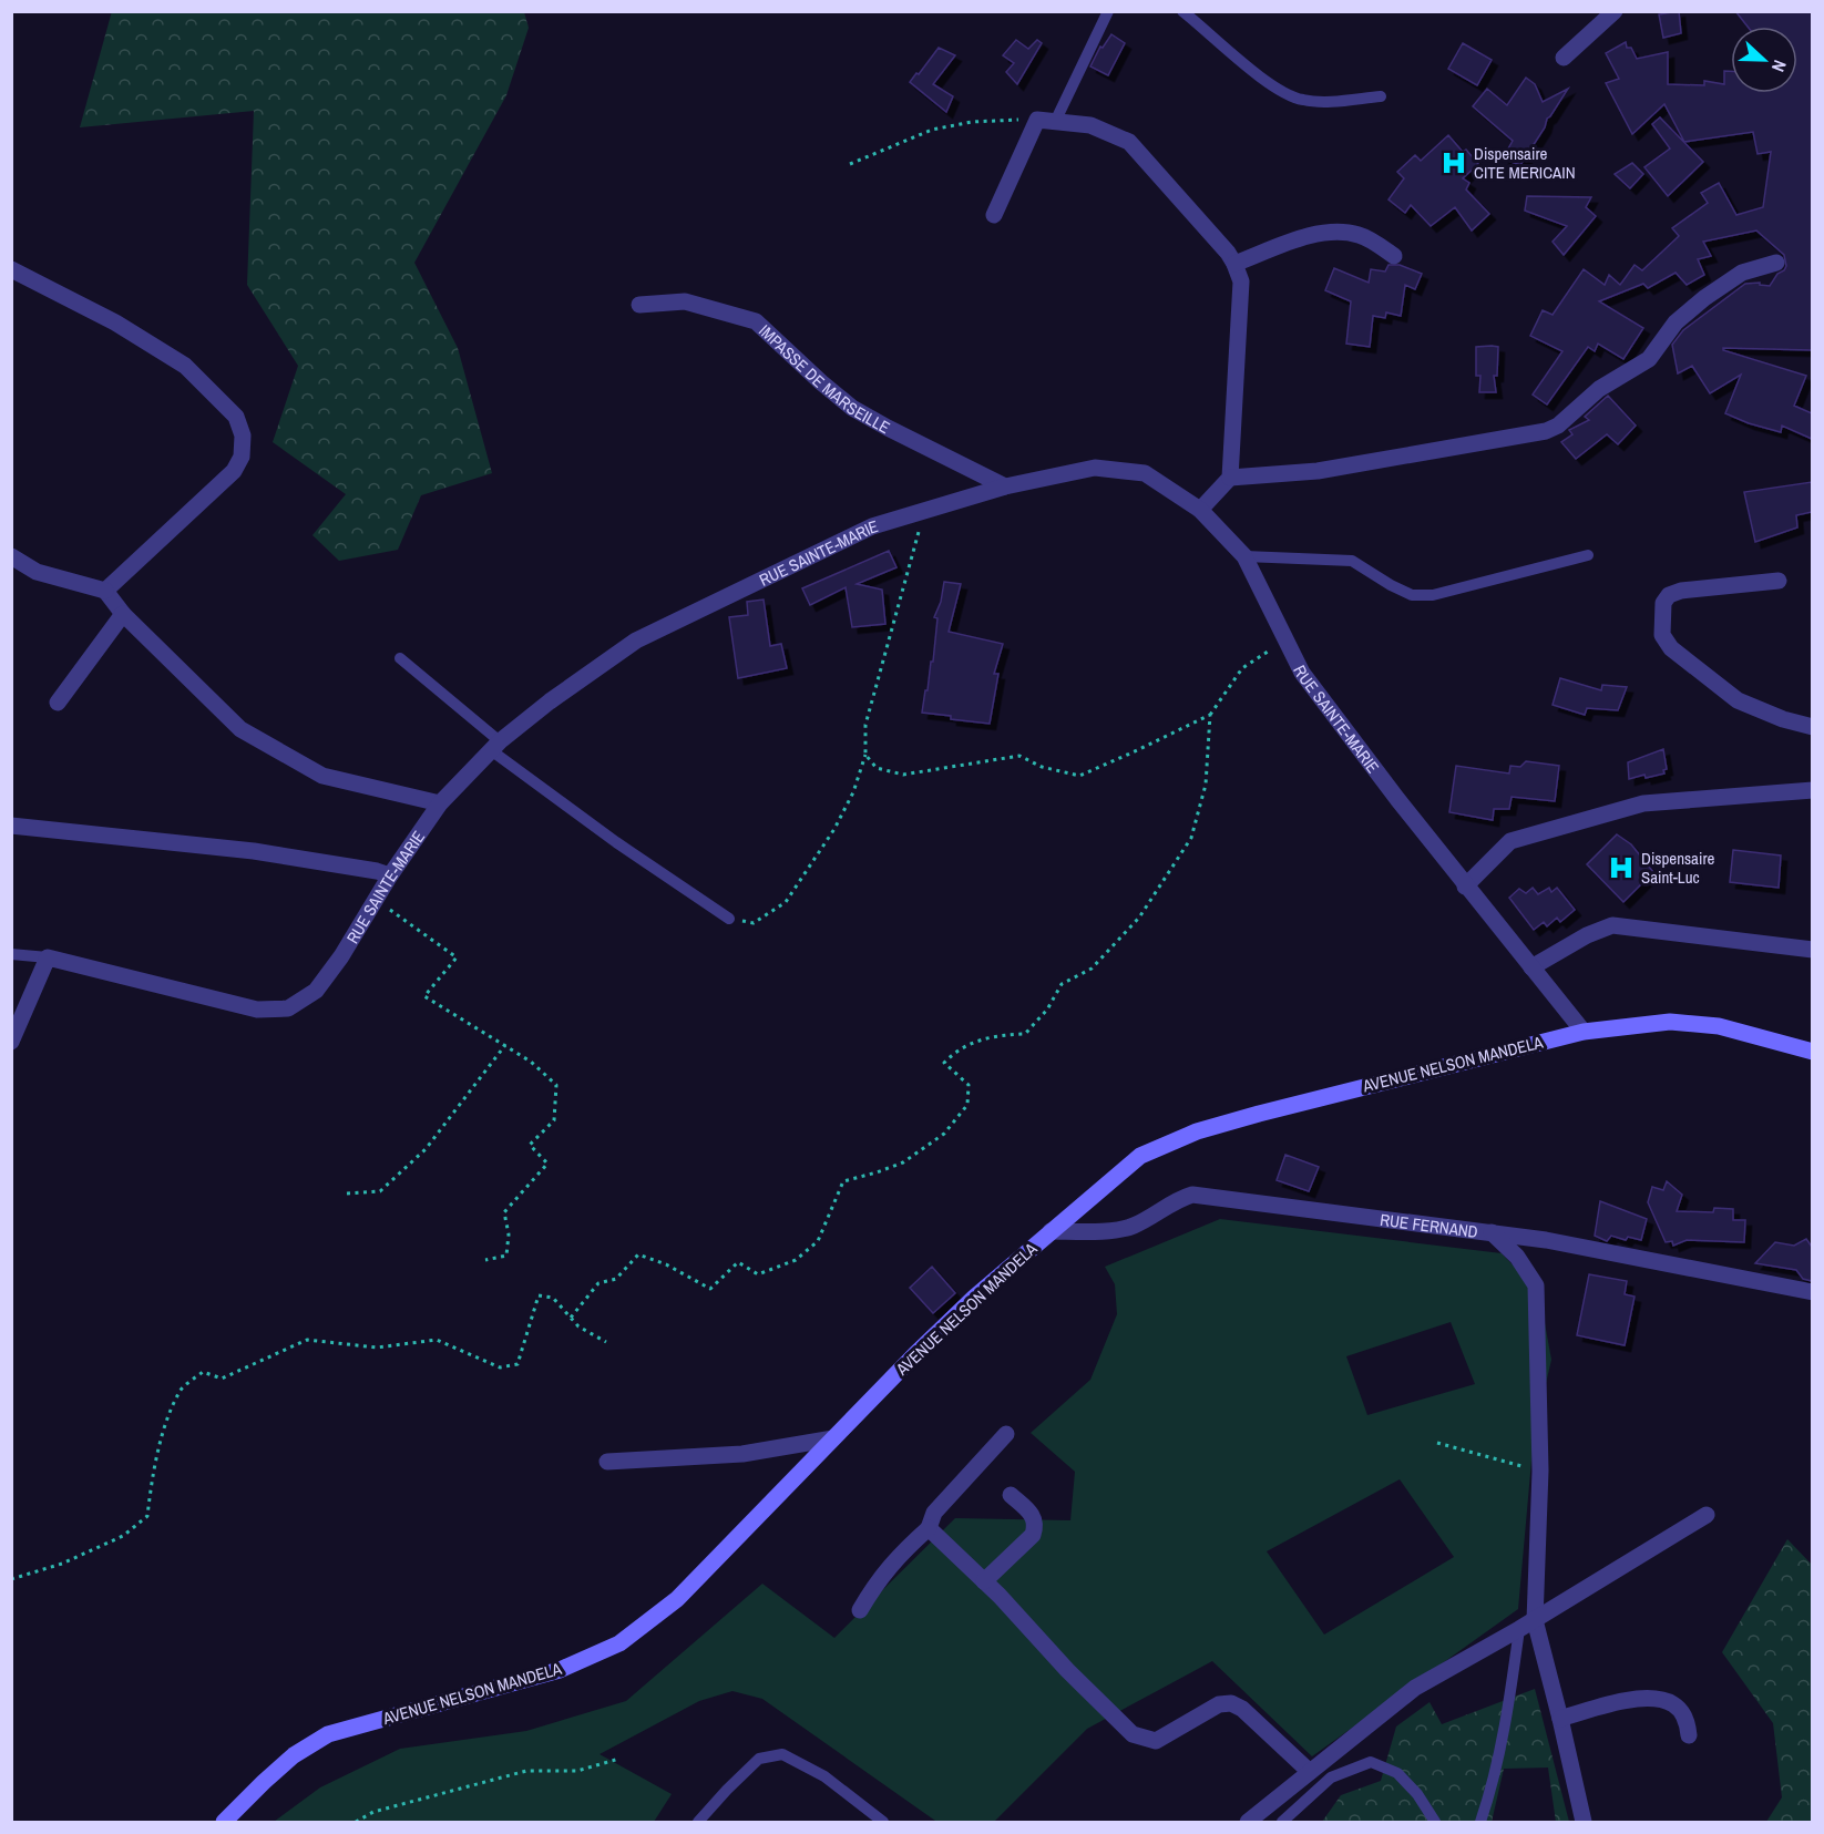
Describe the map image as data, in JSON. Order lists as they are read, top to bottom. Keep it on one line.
{"streets":{"street":["IMPASSE DE MARSEILLE","RUE SAINTE-MARIE","AVENUE NELSON MANDELA","RUE FERNAND"]},"crossings":[["IMPASSE DE MARSEILLE","RUE SAINTE-MARIE"],["RUE SAINTE-MARIE","AVENUE NELSON MANDELA"],["AVENUE NELSON MANDELA","RUE FERNAND"]],"places":{"hospital":["Dispensaire CITE MERICAIN","Dispensaire Saint-Luc"]},"north":"right"}
